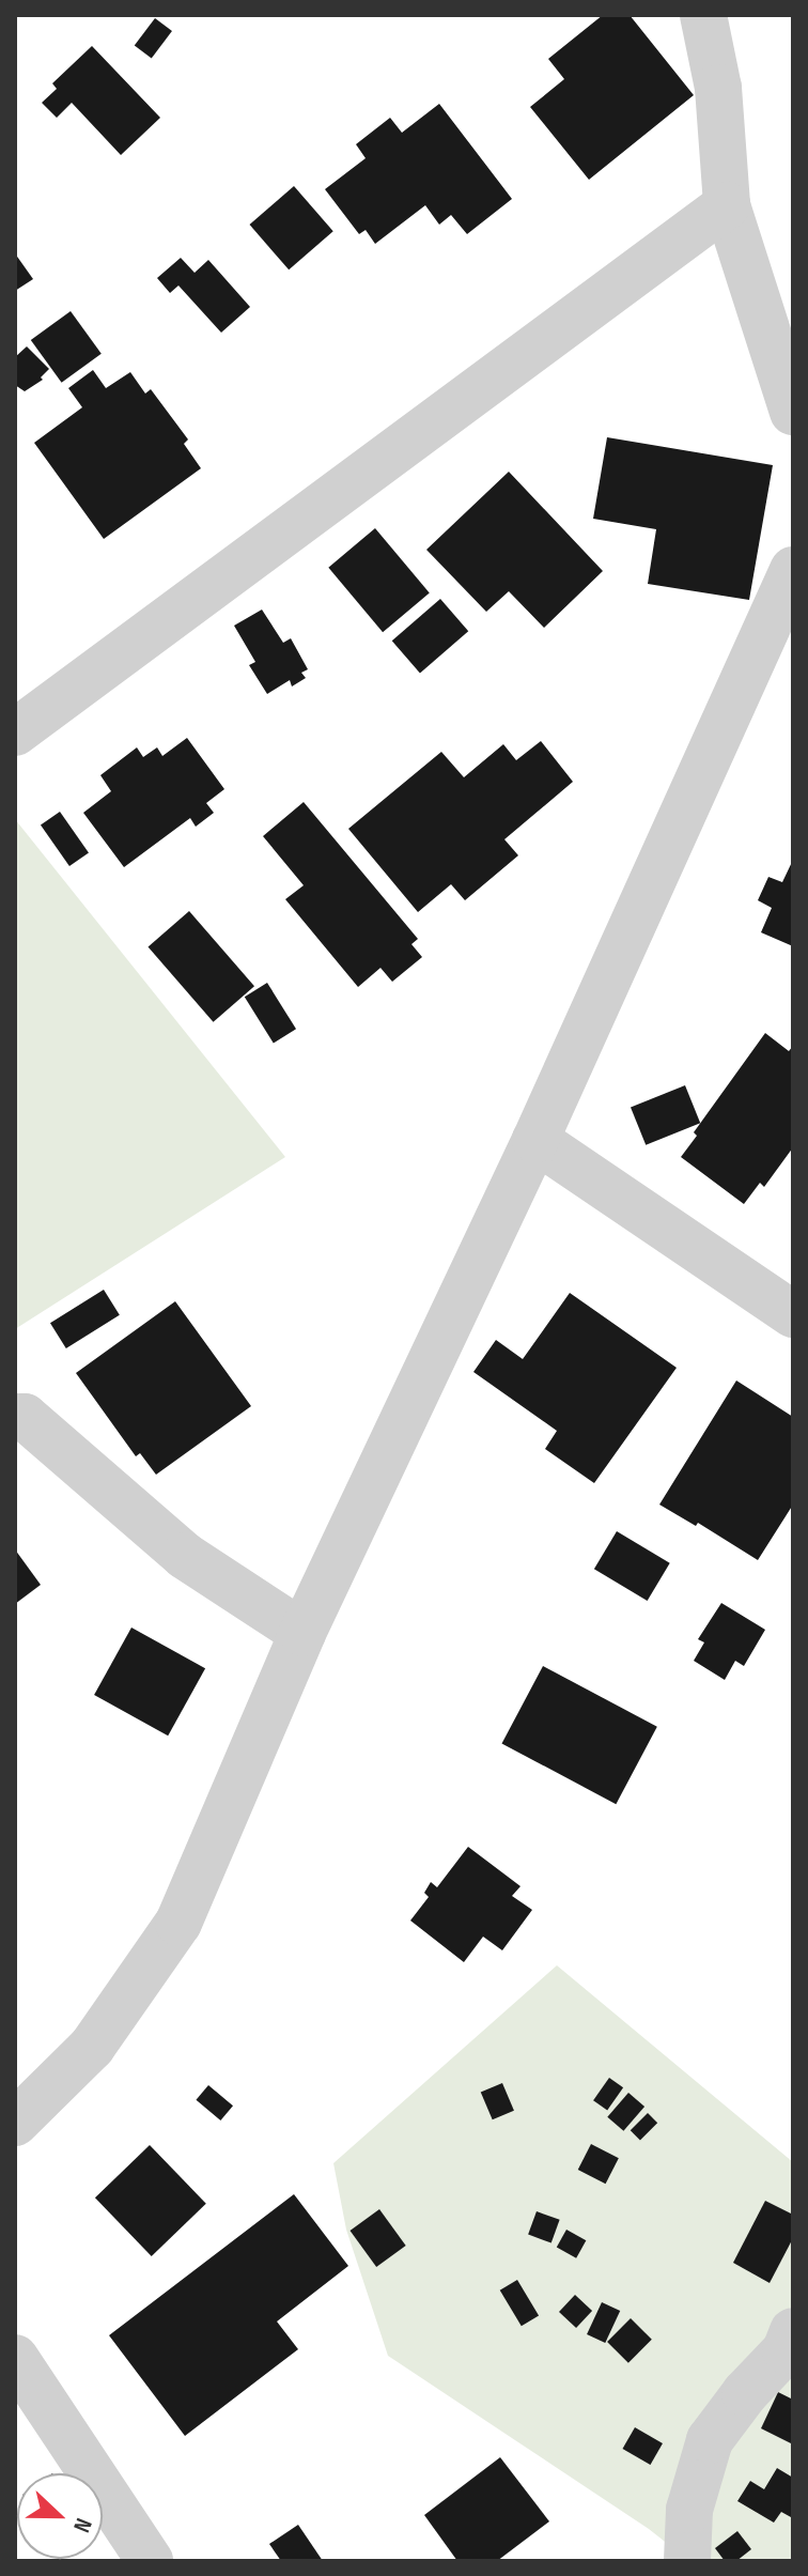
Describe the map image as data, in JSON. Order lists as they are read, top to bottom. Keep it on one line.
{"north":"right"}
